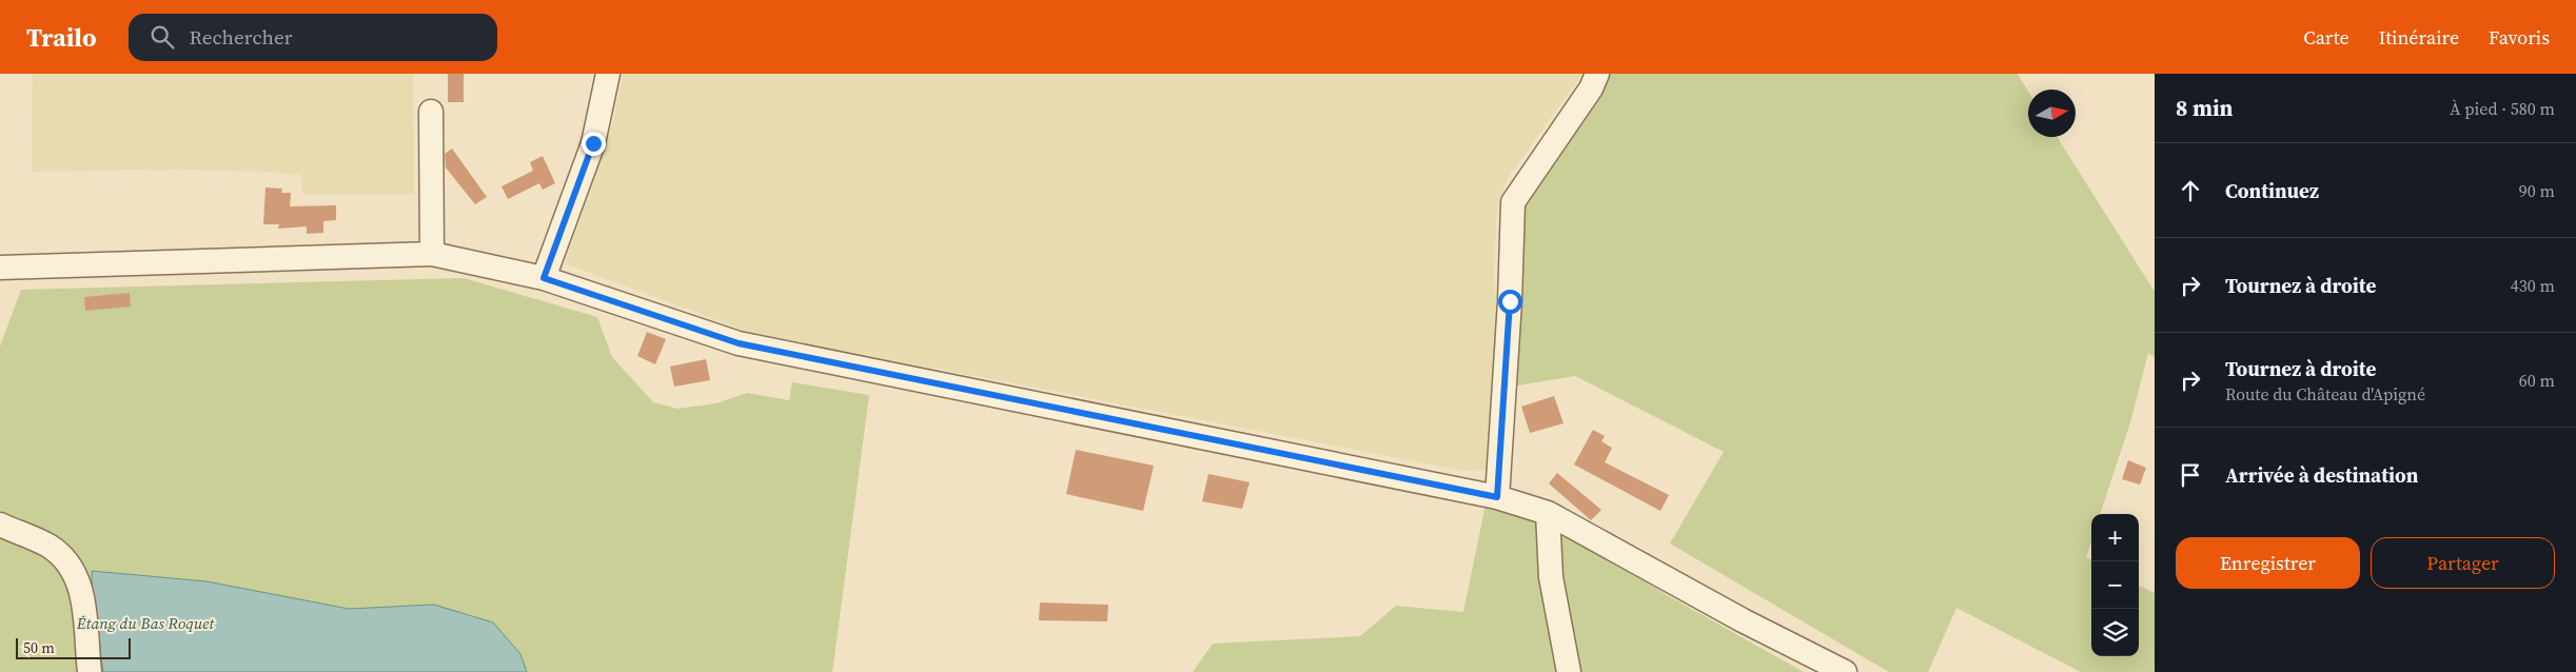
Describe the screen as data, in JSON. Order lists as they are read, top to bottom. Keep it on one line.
{"water":["Étang du Bas Roquet"],"scale_bar":"50 m","north":"right","page":{"header":"Trailo","search":"Rechercher","nav":["Carte","Itinéraire","Favoris"],"heading":["8 min","À pied · 580 m"],"list":[["Continuez","90 m"],["Tournez à droite","430 m"],["Tournez à droite","Route du Château d'Apigné","60 m"],"Arrivée à destination"],"map_buttons":["+","−"],"buttons":["Enregistrer","Partager"],"scale":"50 m"}}
